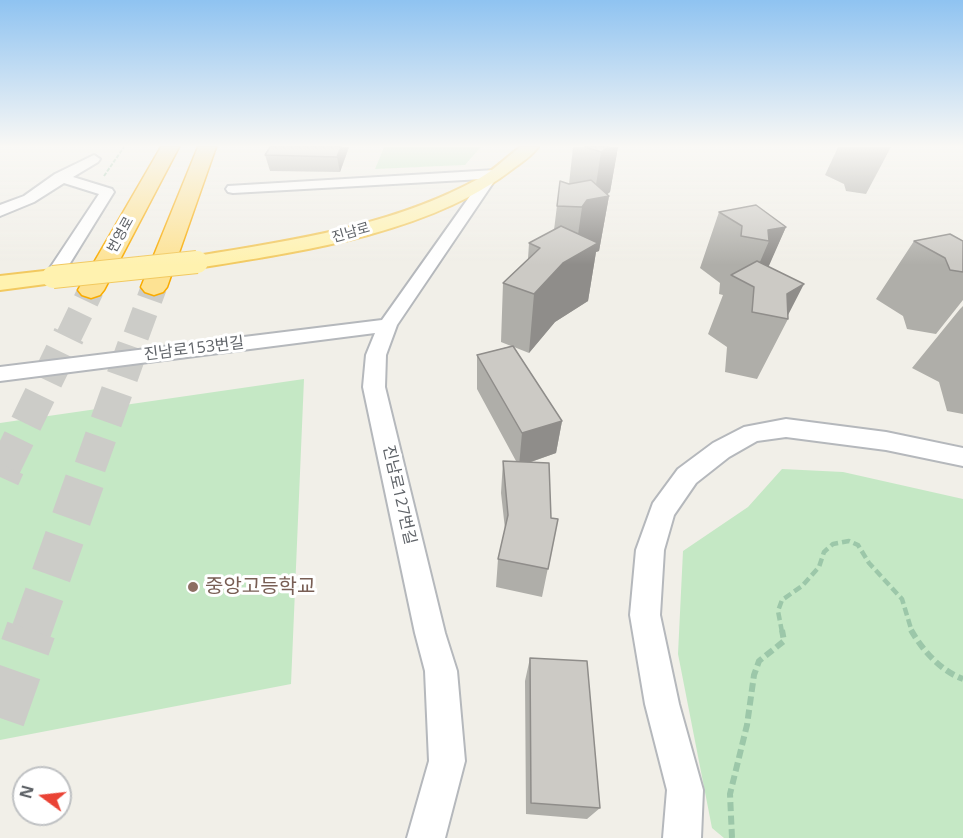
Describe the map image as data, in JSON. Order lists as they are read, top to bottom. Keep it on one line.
{"streets":{"highway":["번영로"],"main road":["진남로"],"street":["진남로153번길","진남로127번길"]},"crossings":[["진남로153번길","진남로127번길"]],"places":["중앙고등학교"],"north":"left"}
